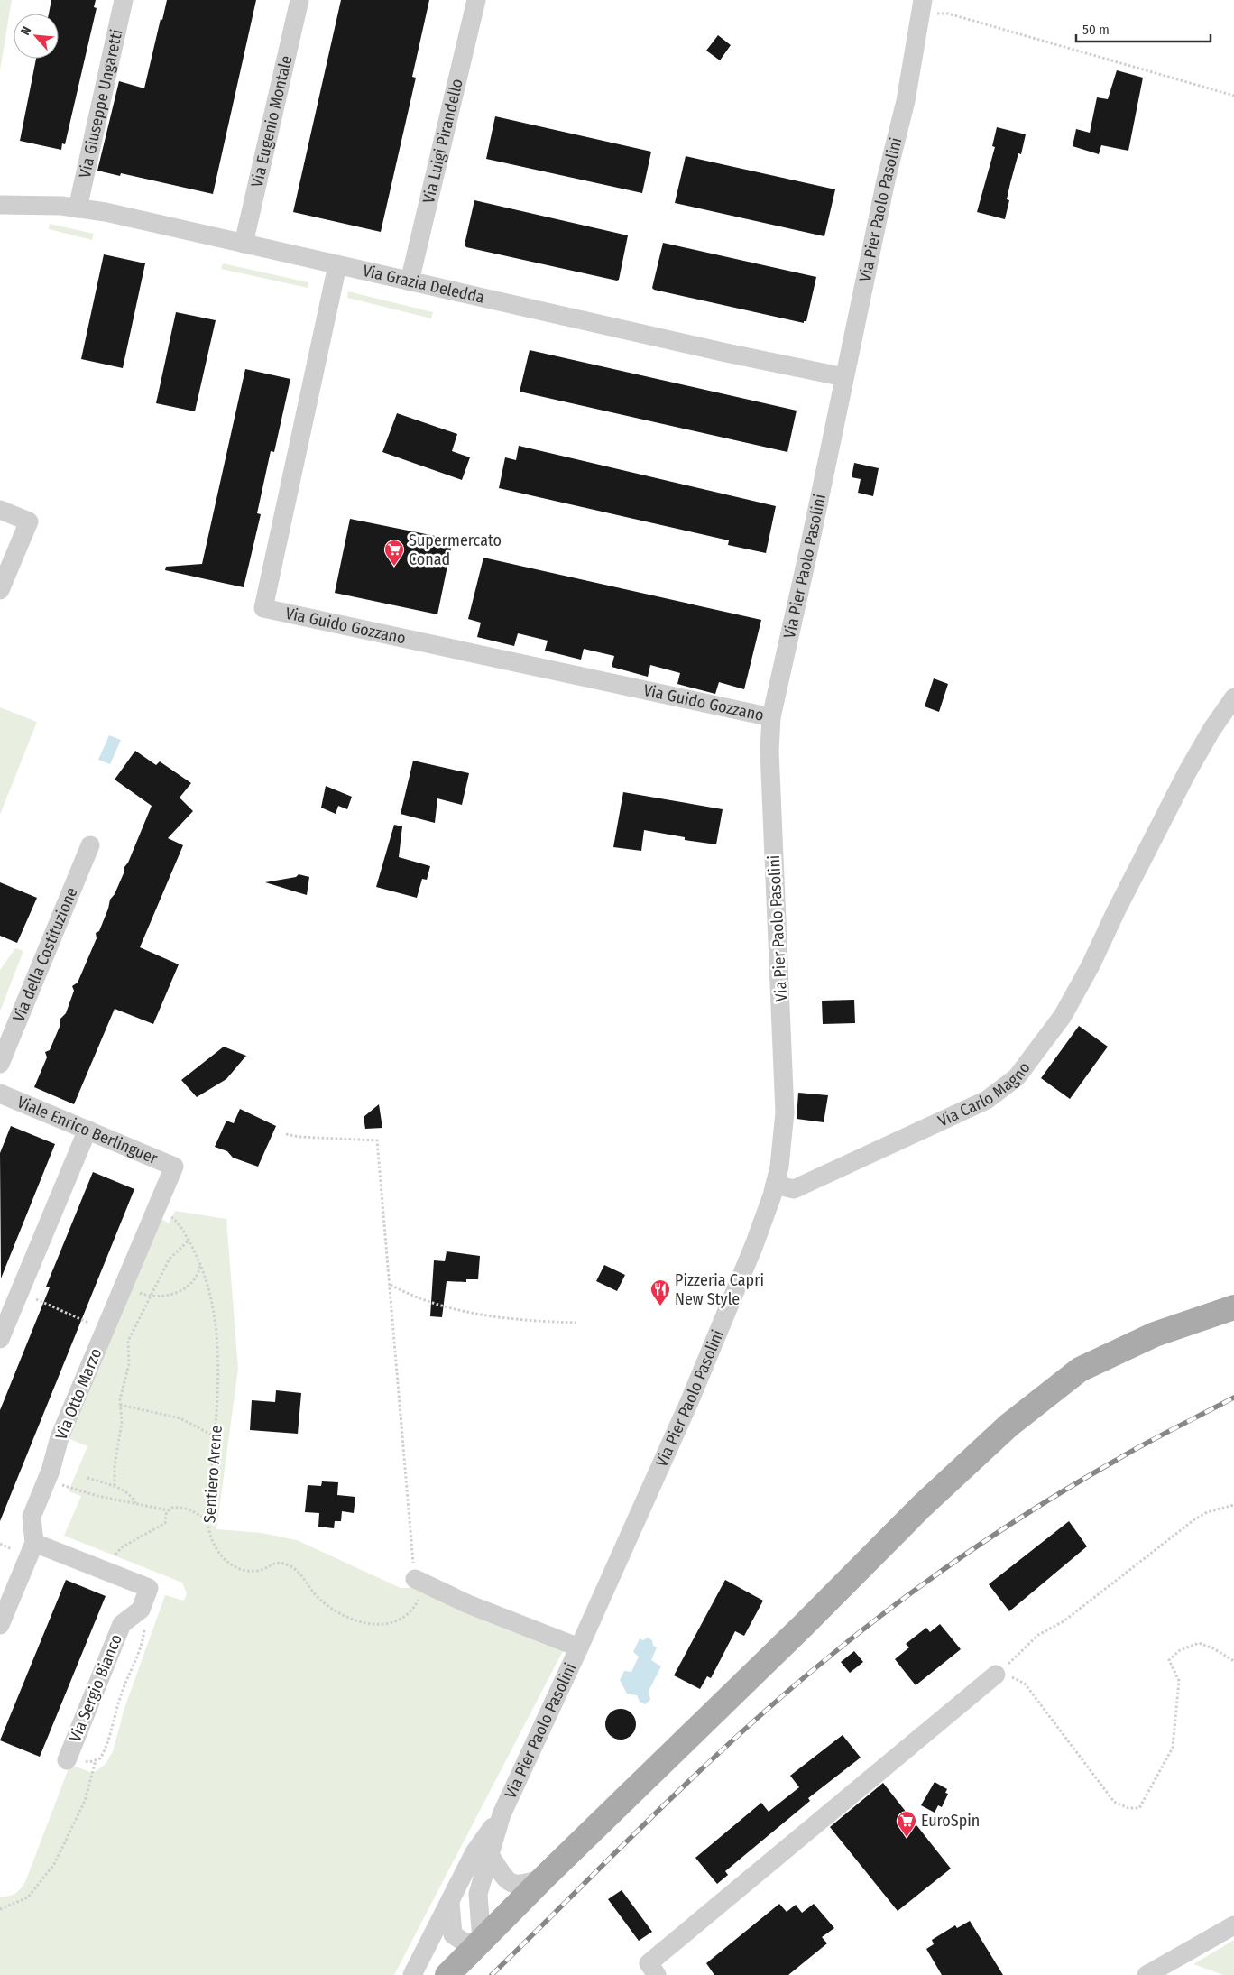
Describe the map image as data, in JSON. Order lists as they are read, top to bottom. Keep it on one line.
{"streets":{"street":["Via Giuseppe Ungaretti","Via Eugenio Montale","Via Luigi Pirandello","Via Pier Paolo Pasolini","Via Grazia Deledda","Via Guido Gozzano","Via della Costituzione","Via Carlo Magno","Viale Enrico Berlinguer","Via Otto Marzo","Via Sergio Bianco"],"path":["Sentiero Arene"]},"crossings":[["Via Giuseppe Ungaretti","Via Grazia Deledda"],["Via Eugenio Montale","Via Grazia Deledda"],["Via Luigi Pirandello","Via Grazia Deledda"],["Via Pier Paolo Pasolini","Via Grazia Deledda"],["Via Pier Paolo Pasolini","Via Guido Gozzano"],["Via Pier Paolo Pasolini","Via Carlo Magno"],["Via Grazia Deledda","Via Guido Gozzano"],["Viale Enrico Berlinguer","Via Otto Marzo"],["Via Otto Marzo","Sentiero Arene"]],"places":{"supermarket":["Supermercato Conad","EuroSpin"],"restaurant":["Pizzeria Capri New Style"]},"scale_bar":"50 m","north":"top left"}
